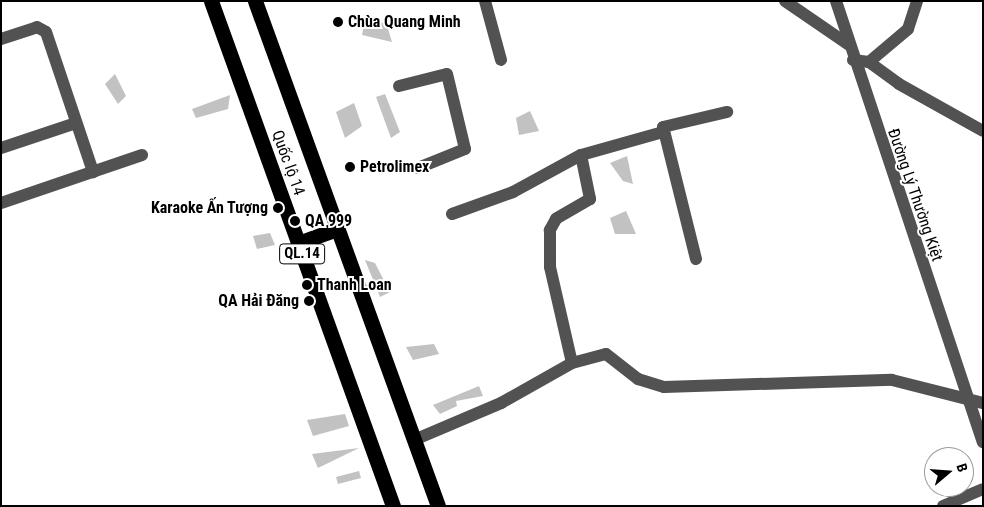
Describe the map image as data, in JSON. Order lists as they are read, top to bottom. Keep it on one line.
{"streets":{"highway":["Quốc lộ 14","QL.14"],"street":["Đường Lý Thường Kiệt"]},"places":["Chùa Quang Minh","Petrolimex","Karaoke Ấn Tượng","QA 999","Thanh Loan","QA Hải Đăng"],"north":"right"}
